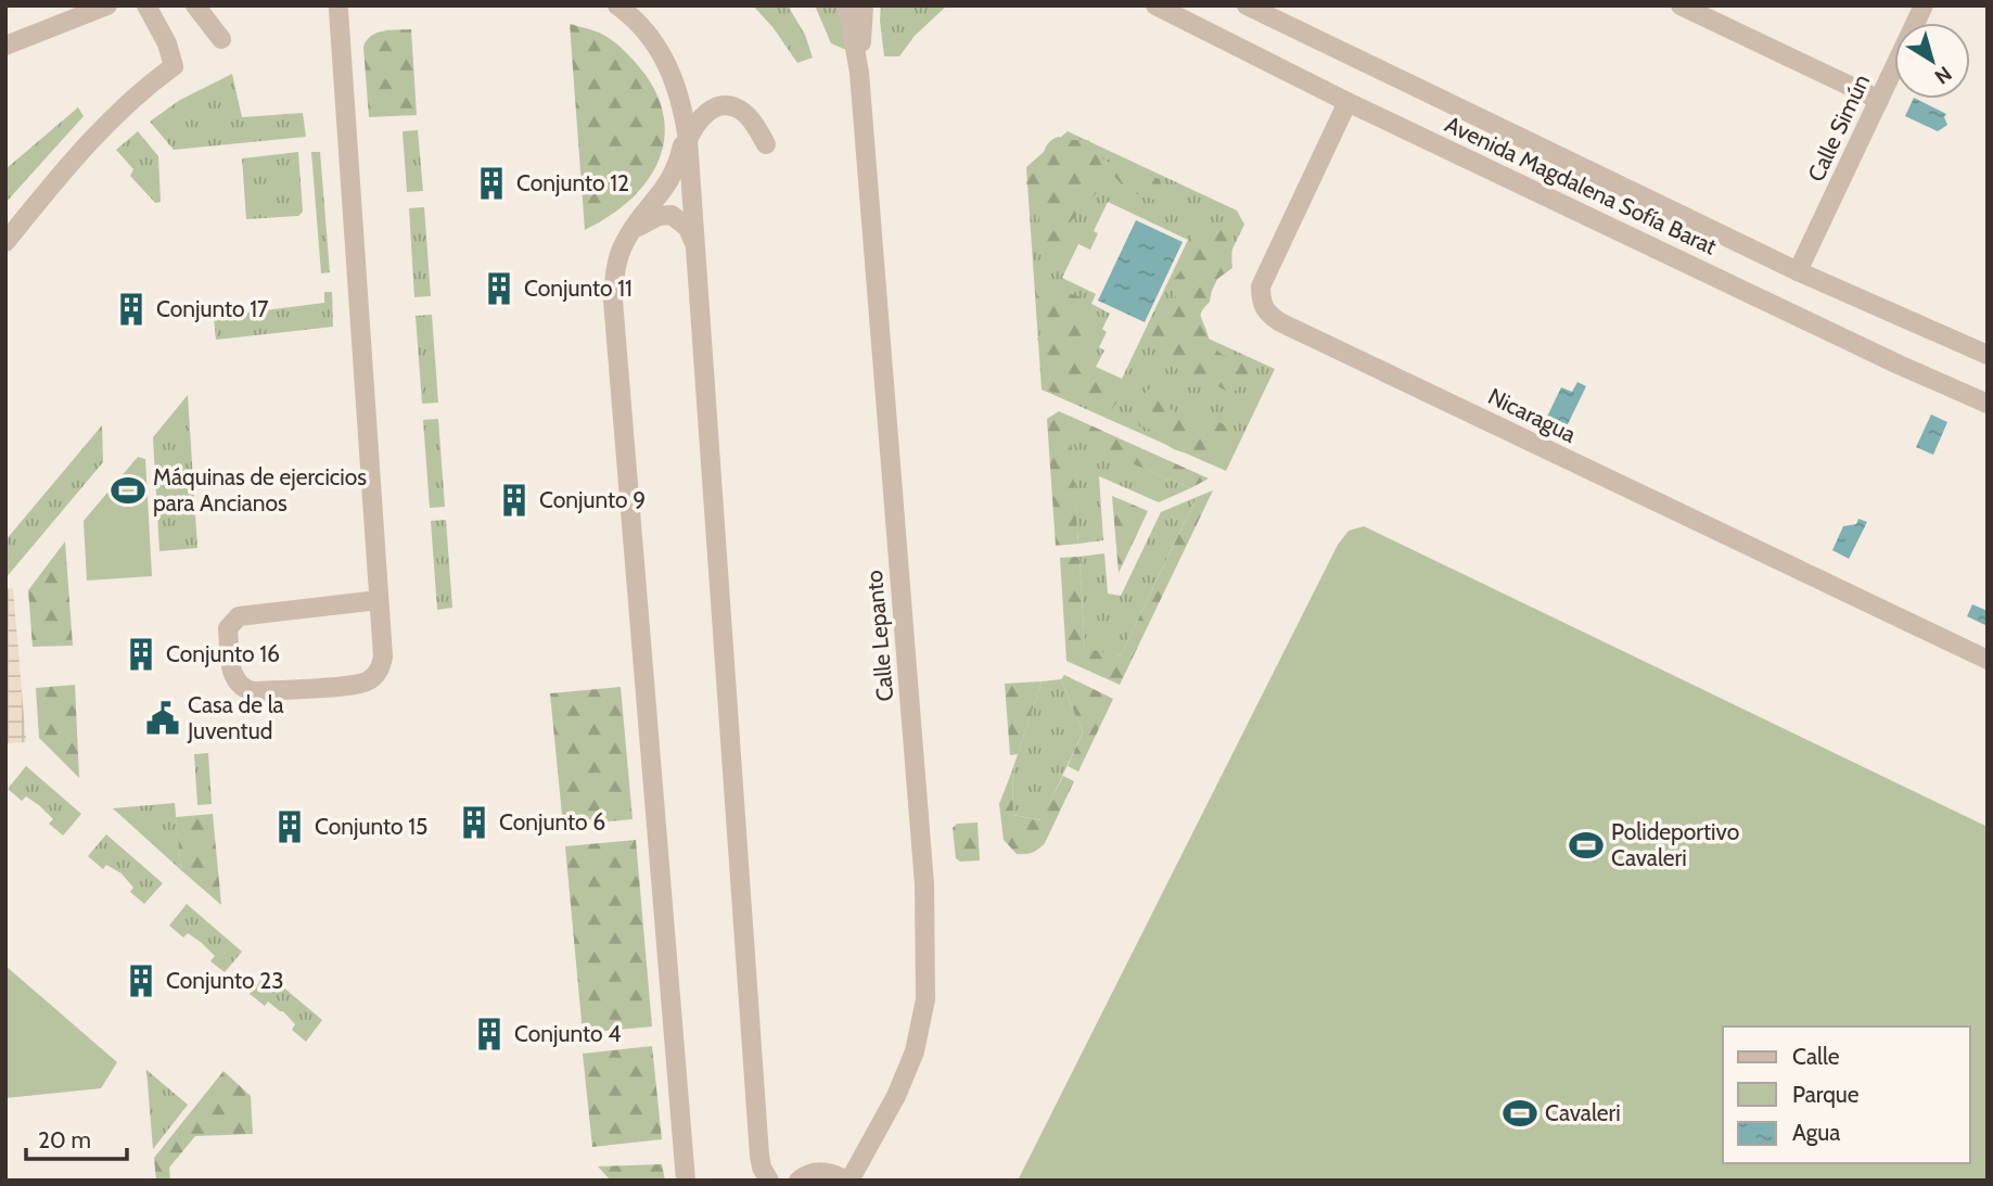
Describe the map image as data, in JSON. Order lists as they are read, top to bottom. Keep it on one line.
{"streets":{"street":["Calle Simún","Avenida Magdalena Sofía Barat","Nicaragua","Calle Lepanto"]},"crossings":[["Calle Simún","Avenida Magdalena Sofía Barat"],["Avenida Magdalena Sofía Barat","Nicaragua"]],"places":{"building":["Conjunto 12","Conjunto 11","Conjunto 17","Conjunto 9","Conjunto 16","Conjunto 6","Conjunto 15","Conjunto 23","Conjunto 4"],"sports":["Máquinas de ejercicios para Ancianos","Polideportivo Cavaleri","Cavaleri"],"public building":["Casa de la Juventud"]},"legend":["Calle","Parque","Agua"],"scale_bar":"20 m","north":"bottom right"}
